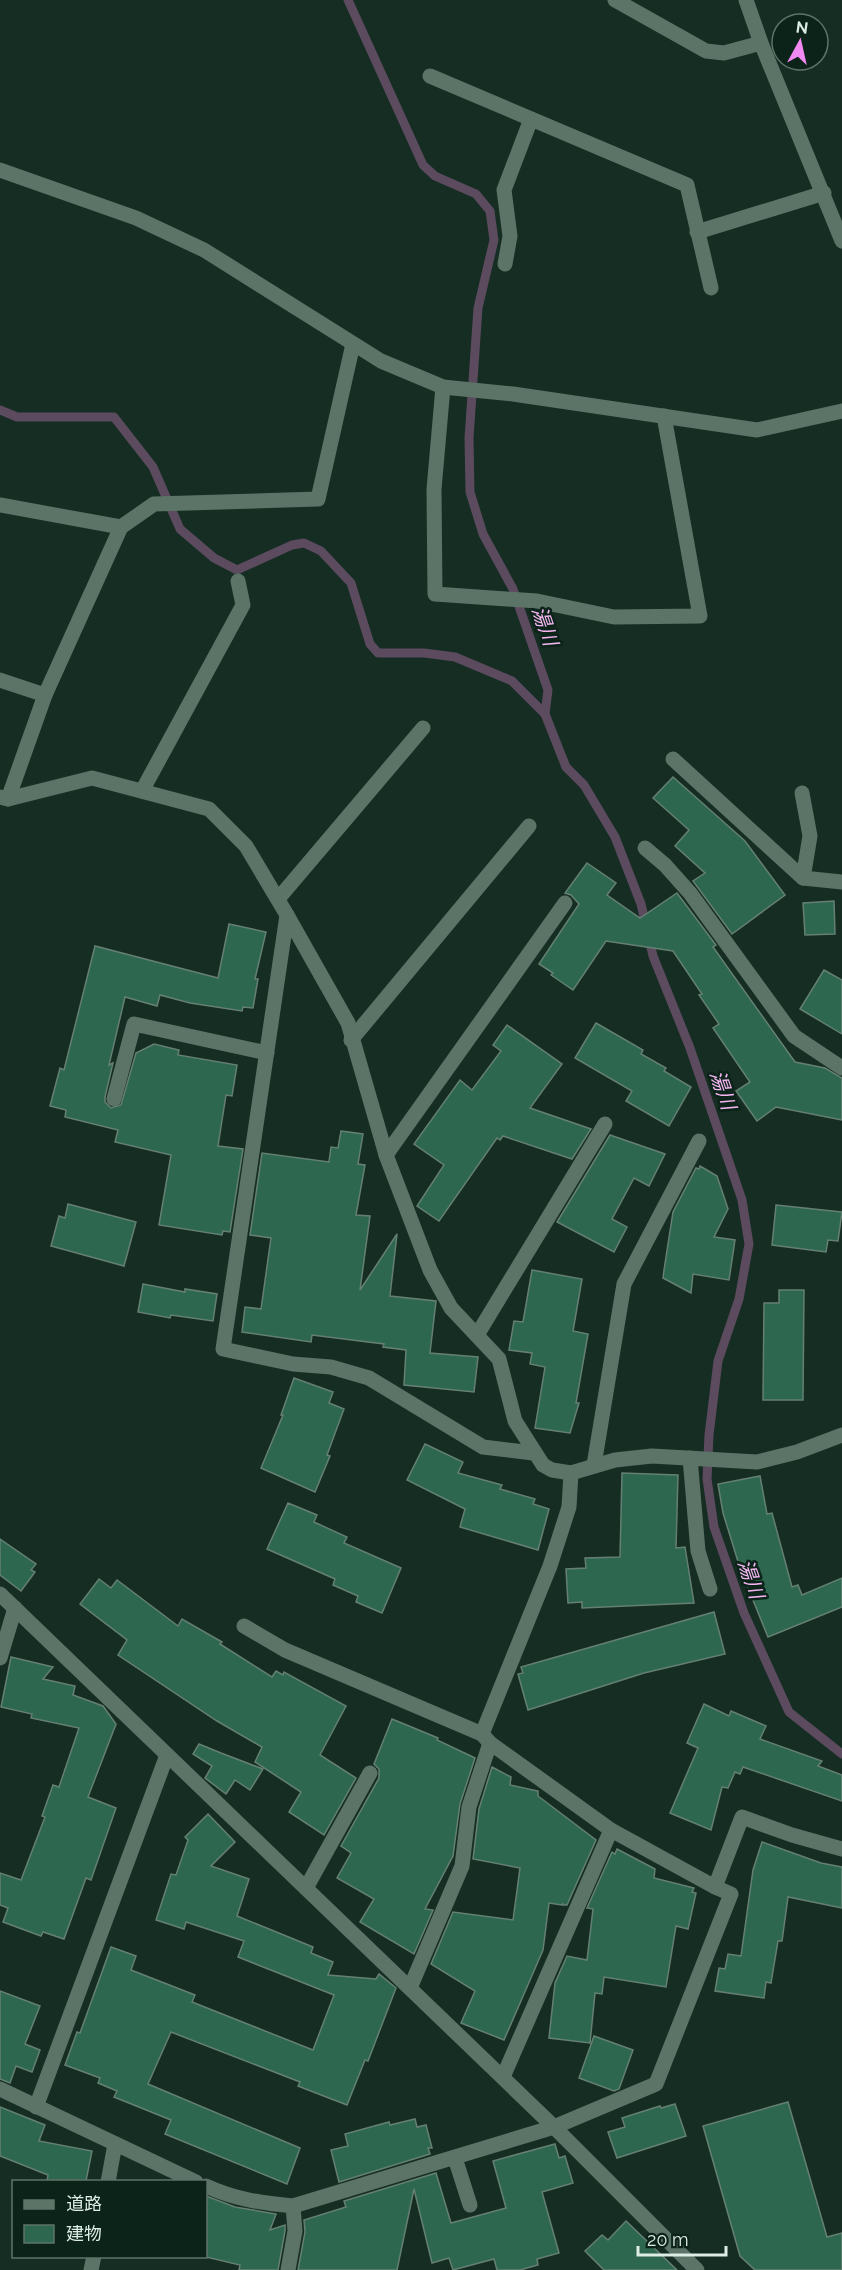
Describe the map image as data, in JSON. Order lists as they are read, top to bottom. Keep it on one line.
{"water":["湯川"],"legend":["道路","建物"],"scale_bar":"20 m","north":"top"}
